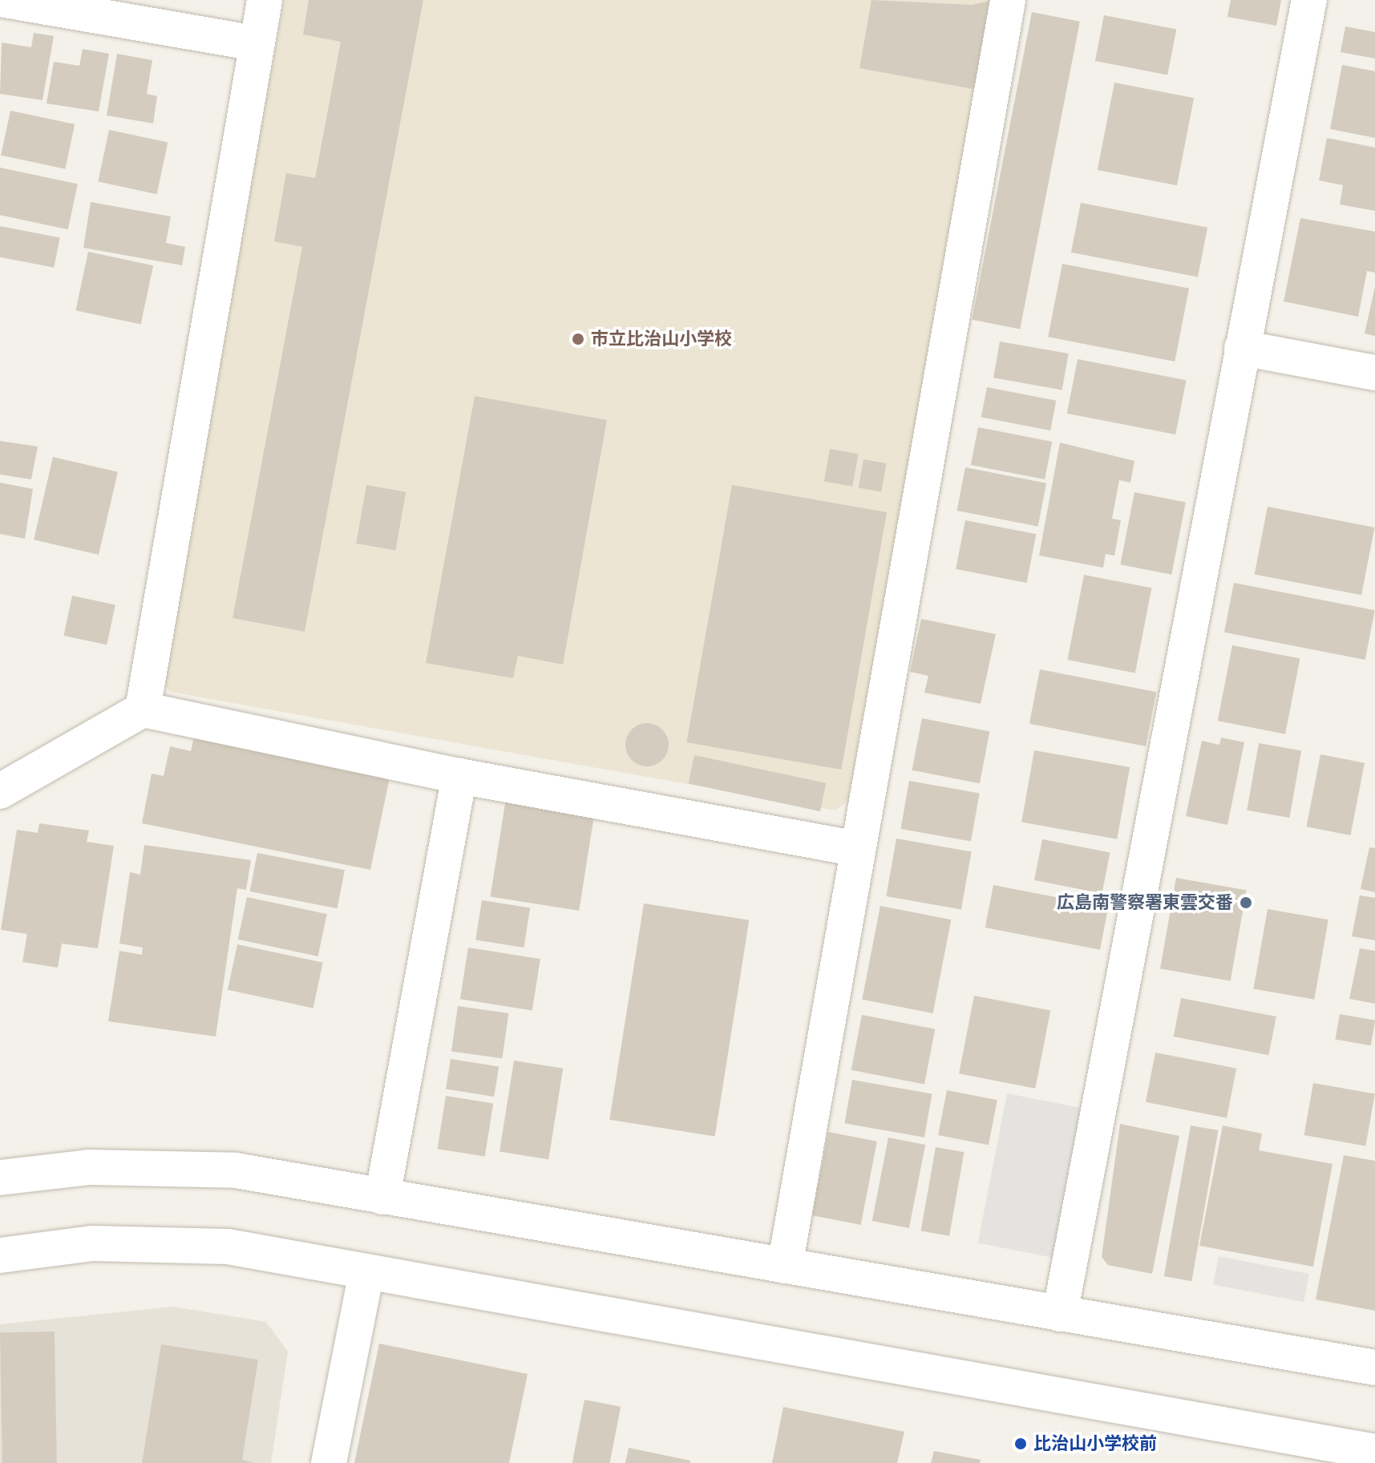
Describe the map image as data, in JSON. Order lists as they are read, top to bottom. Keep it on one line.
{"places":["市立比治山小学校","広島南警察署東雲交番","比治山小学校前"]}
